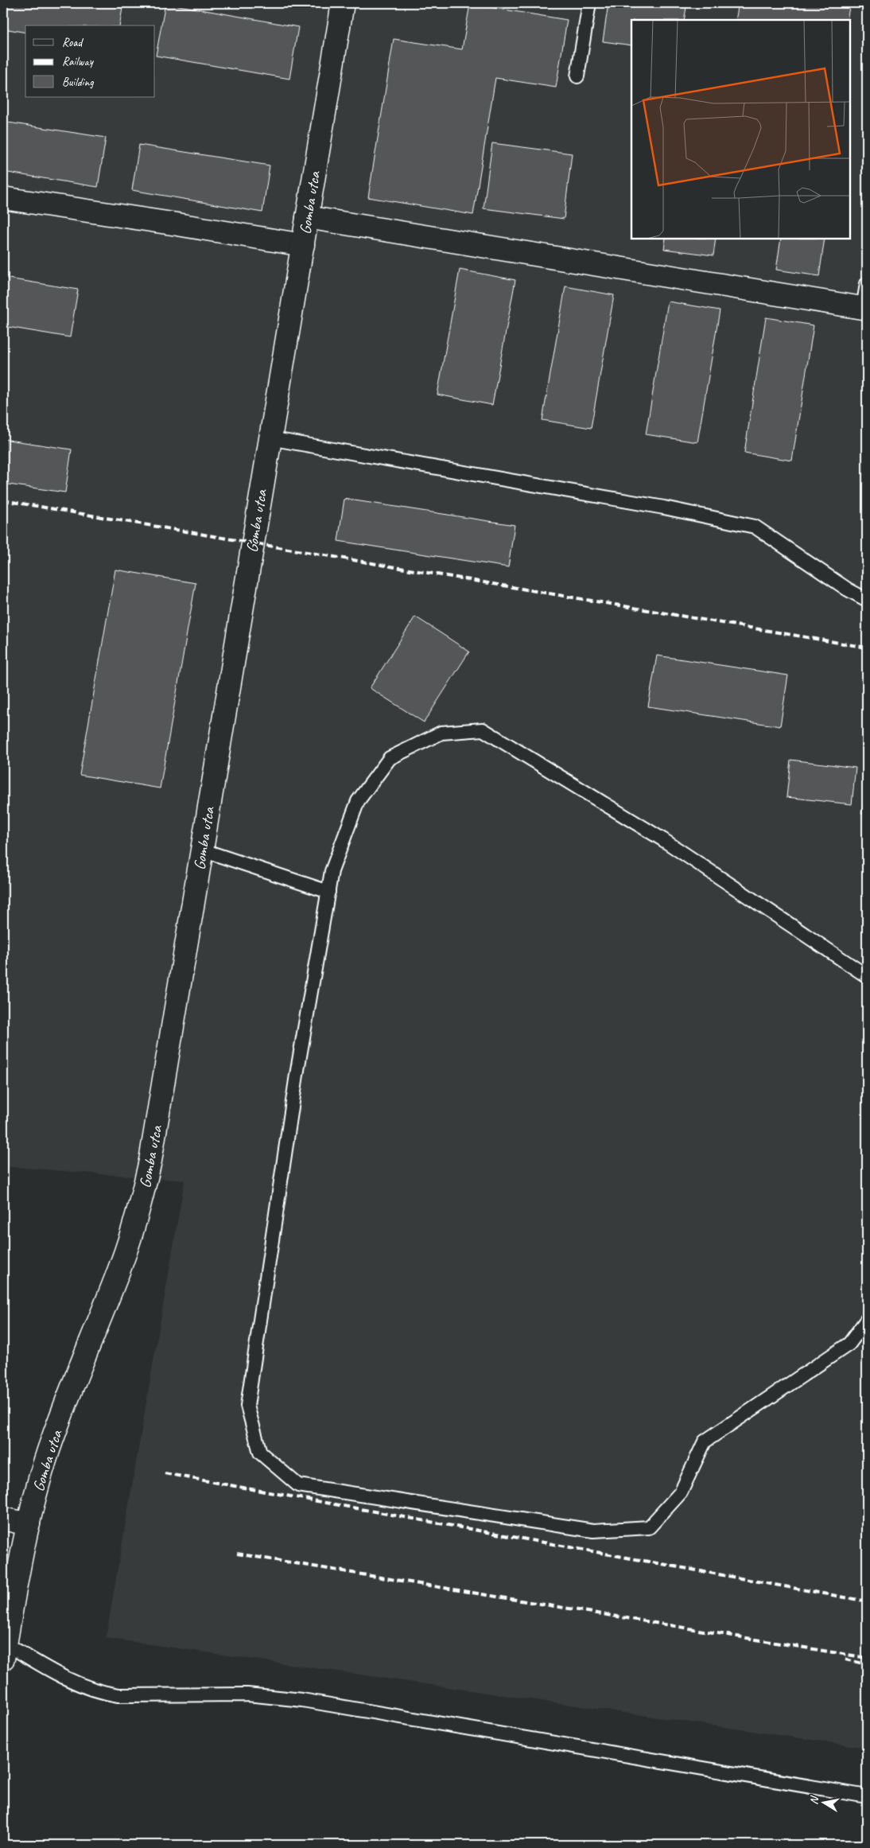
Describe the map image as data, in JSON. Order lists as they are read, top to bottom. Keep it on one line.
{"streets":{"street":["Gomba utca"]},"legend":["Road","Railway","Building"],"north":"left"}
